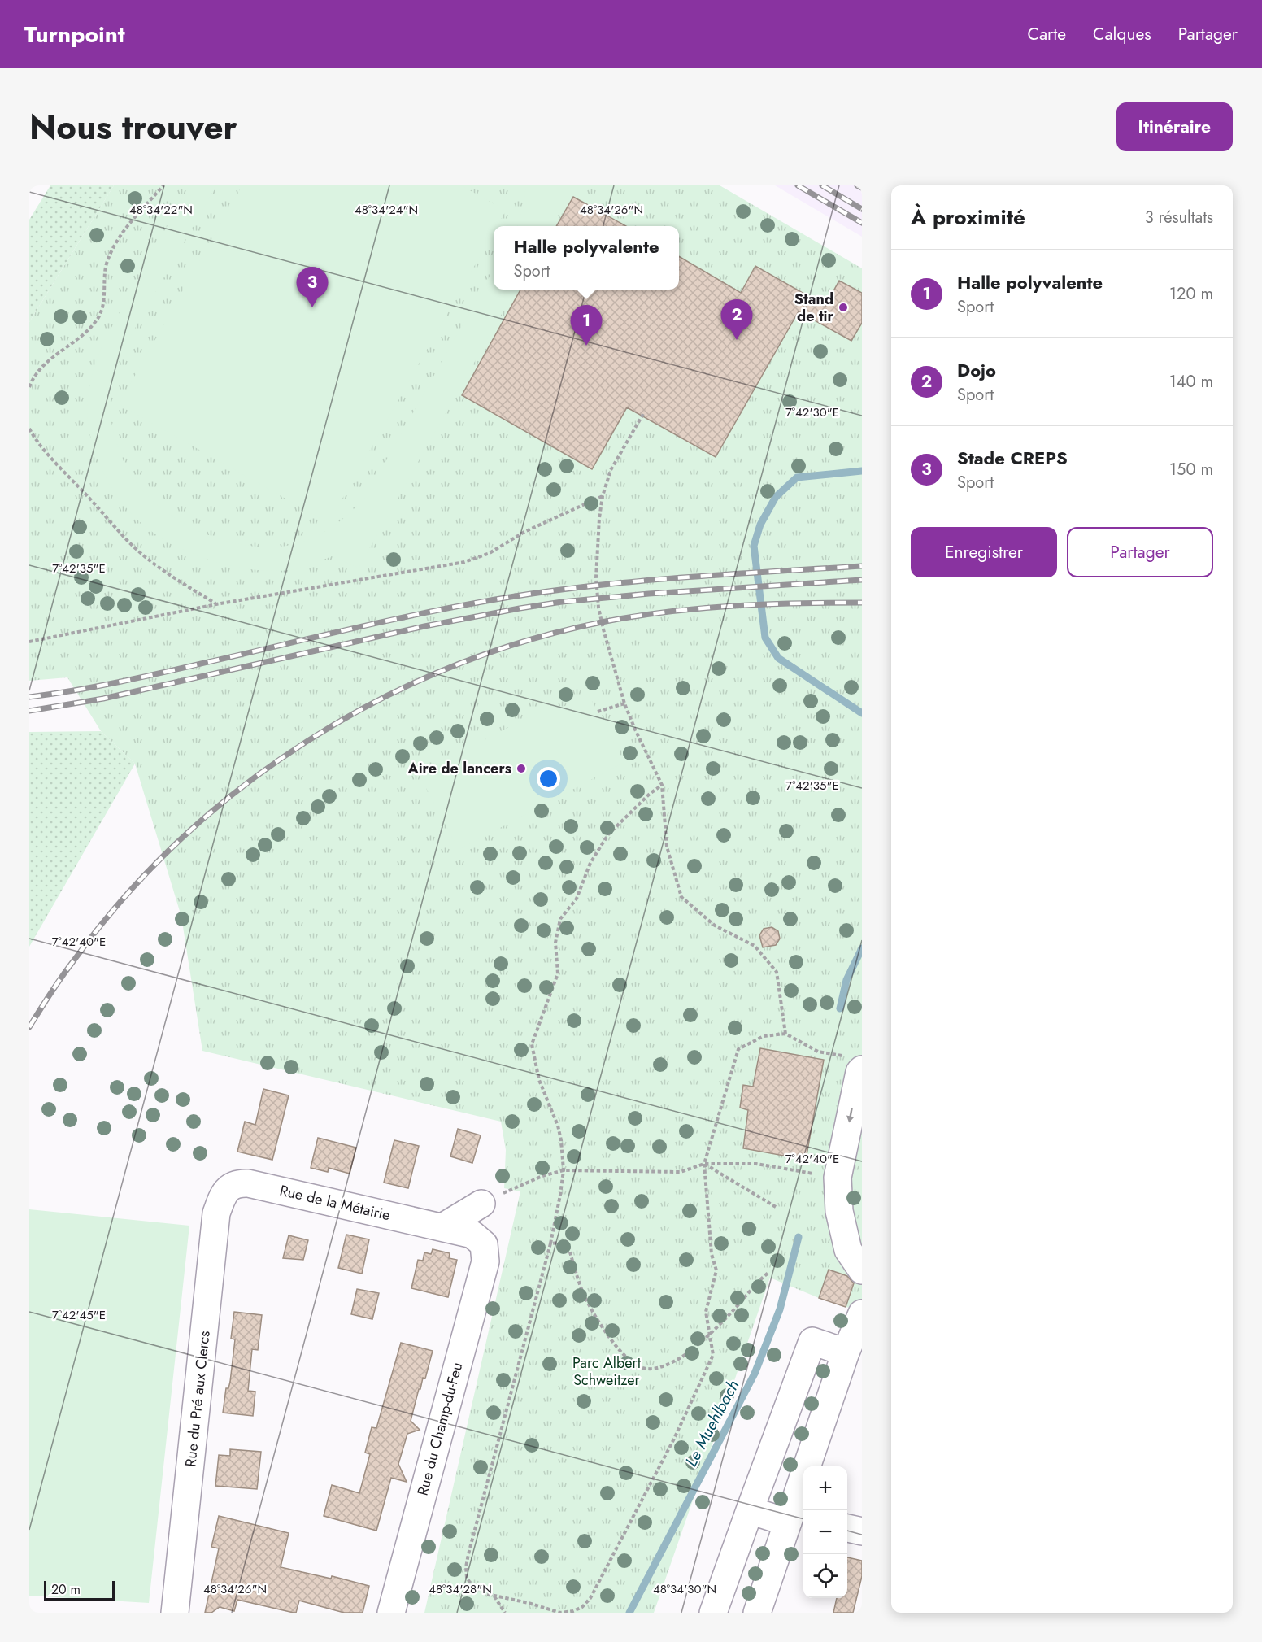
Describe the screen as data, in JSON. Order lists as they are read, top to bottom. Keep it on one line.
{"streets":{"street":["Rue de la Métairie","Rue du Pré aux Clercs","Rue du Champ-du-Feu"]},"crossings":[["Rue de la Métairie","Rue du Pré aux Clercs"],["Rue de la Métairie","Rue du Champ-du-Feu"]],"water":["Le Muehlbach"],"parks":["Parc Albert Schweitzer"],"places":["Stand de tir","Aire de lancers"],"scale_bar":"20 m","page":{"header":"Turnpoint","nav":["Carte","Calques","Partager"],"title":"Nous trouver","buttons":["Itinéraire",["Enregistrer","Partager"]],"heading":["À proximité","3 résultats"],"popup":["Halle polyvalente","Sport"],"list":[{"mark":"1","name":"Halle polyvalente","note":"Sport","value":"120 m"},{"mark":"2","name":"Dojo","note":"Sport","value":"140 m"},{"mark":"3","name":"Stade CREPS","note":"Sport","value":"150 m"}],"pins":["3","2","1"],"map_buttons":["+","−"],"scale":"20 m"},"coordinates":["48°34'22\"N","48°34'24\"N","48°34'26\"N","7°42'30\"E","7°42'35\"E","7°42'40\"E","7°42'45\"E","48°34'28\"N","48°34'30\"N"]}
